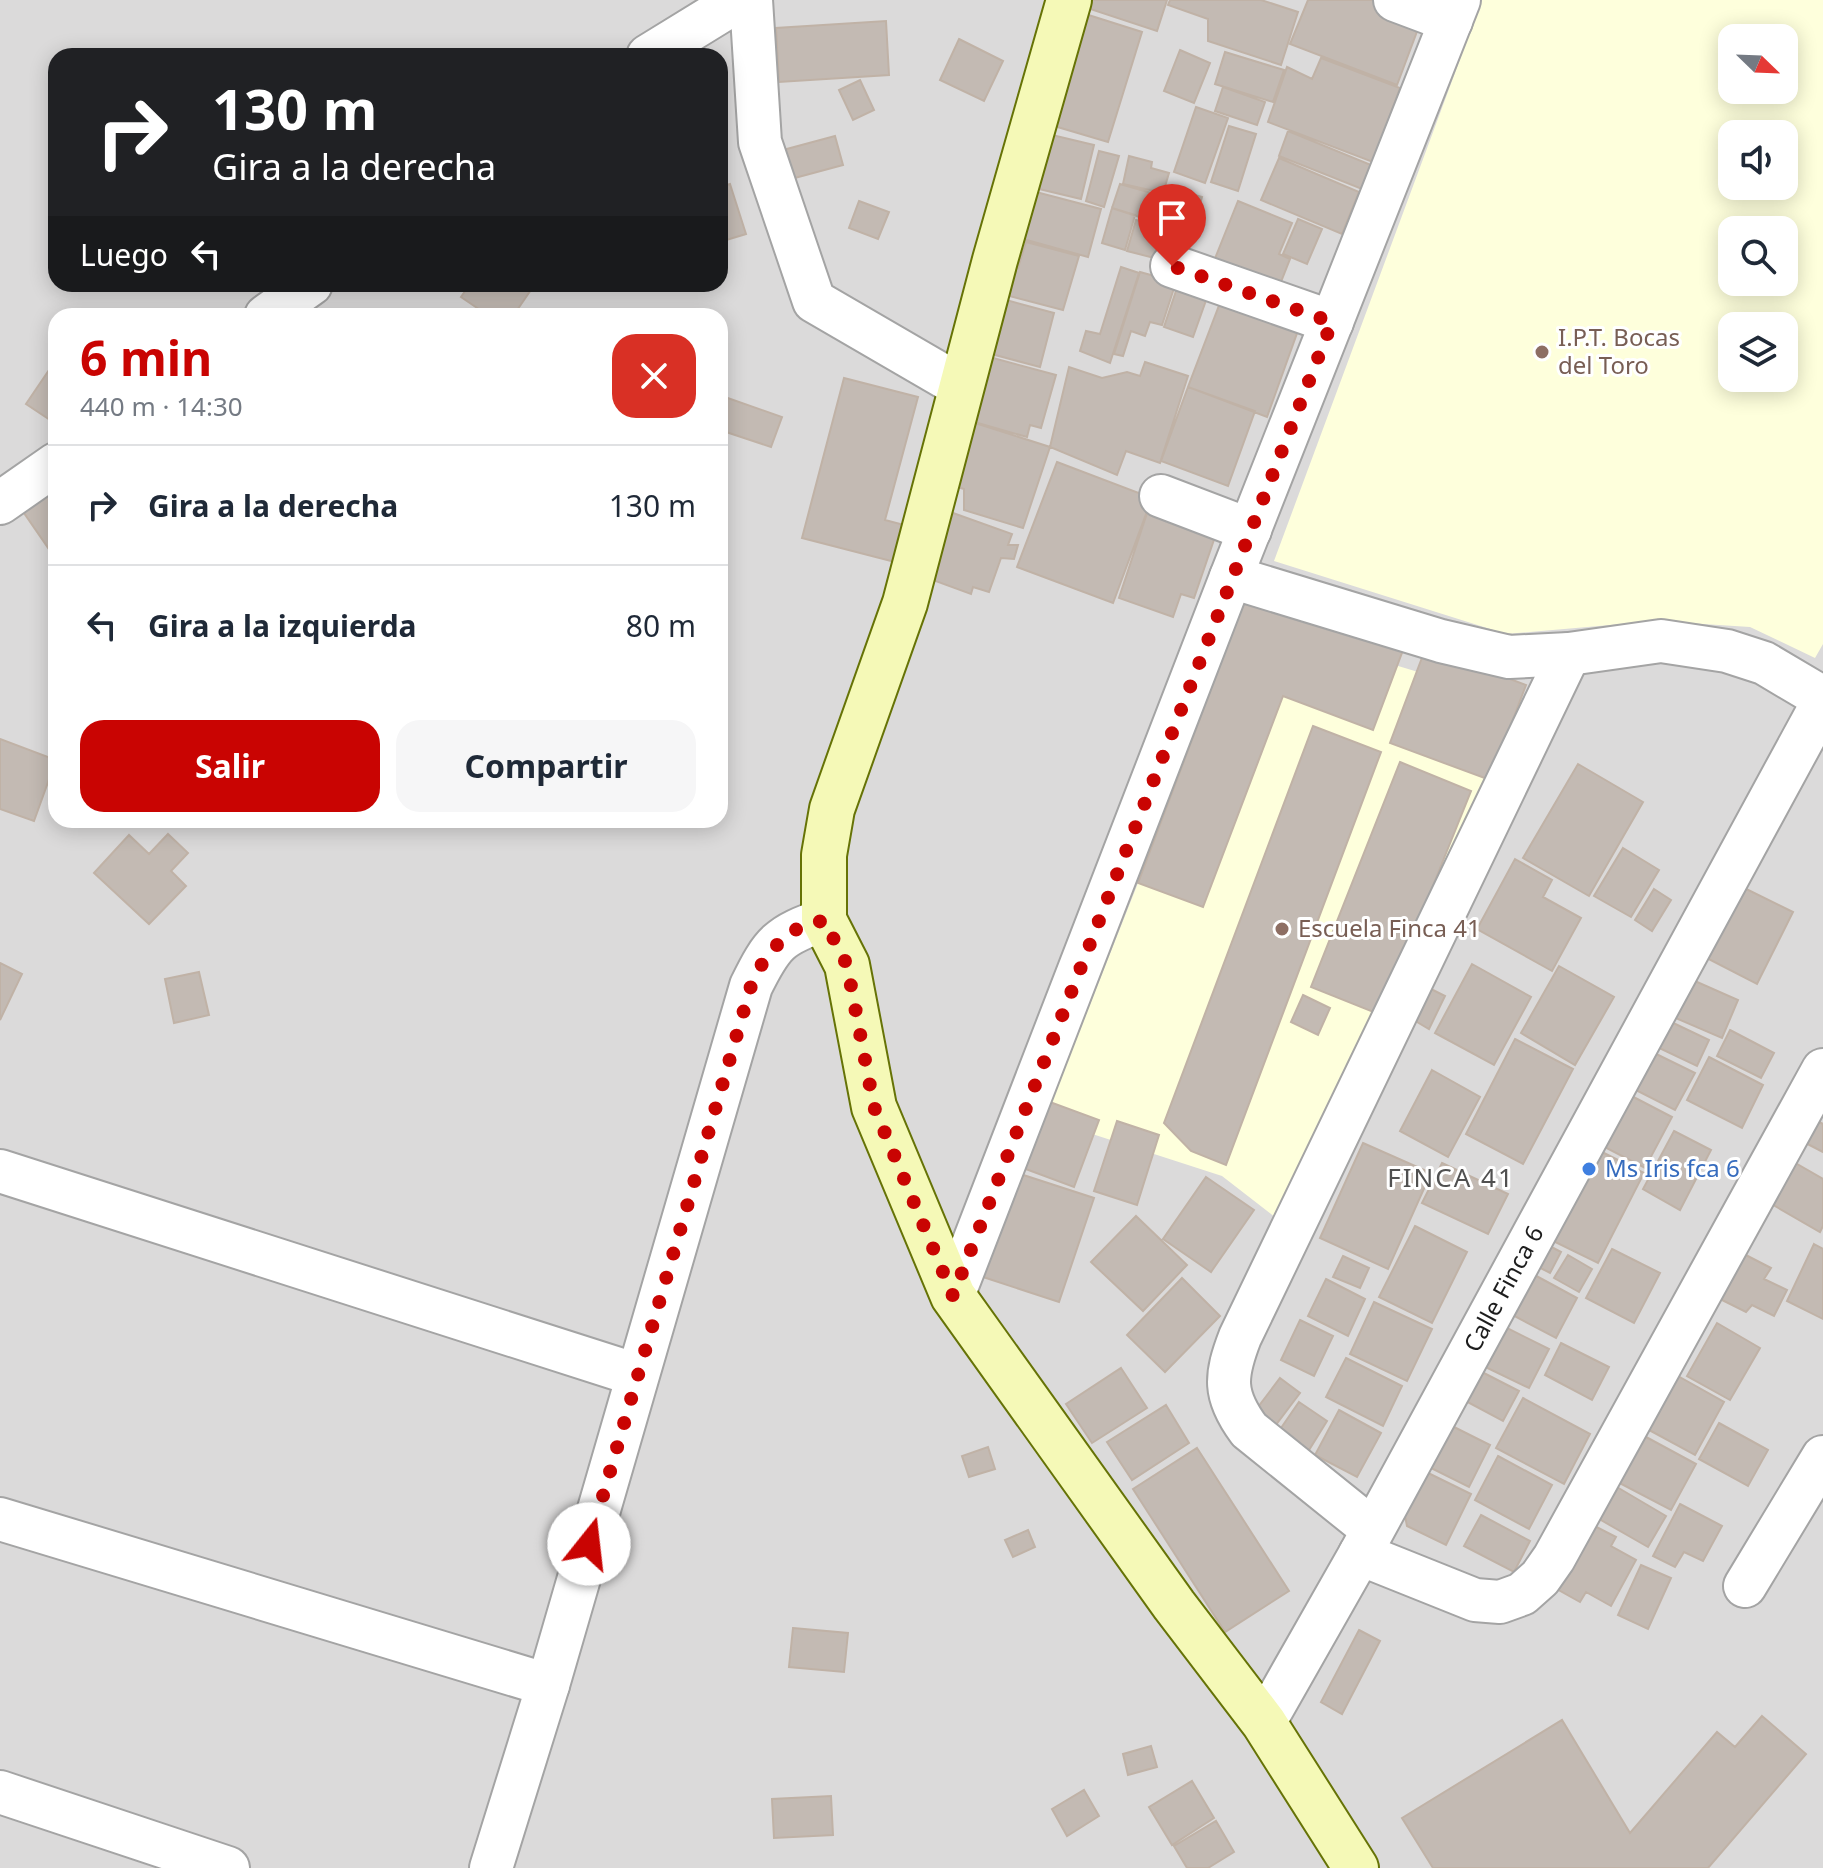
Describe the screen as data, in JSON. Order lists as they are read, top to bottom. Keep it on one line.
{"streets":{"street":["Calle Finca 6"]},"districts":["FINCA 41"],"places":["I.P.T. Bocas del Toro","Escuela Finca 41","Ms Iris fca 6"],"north":"bottom right","page":{"turn":["130 m","Gira a la derecha"],"then":"Luego","heading":["6 min","440 m · 14:30"],"list":[{"name":"Gira a la derecha","value":"130 m"},{"name":"Gira a la izquierda","value":"80 m"}],"buttons":["Salir","Compartir"]}}
